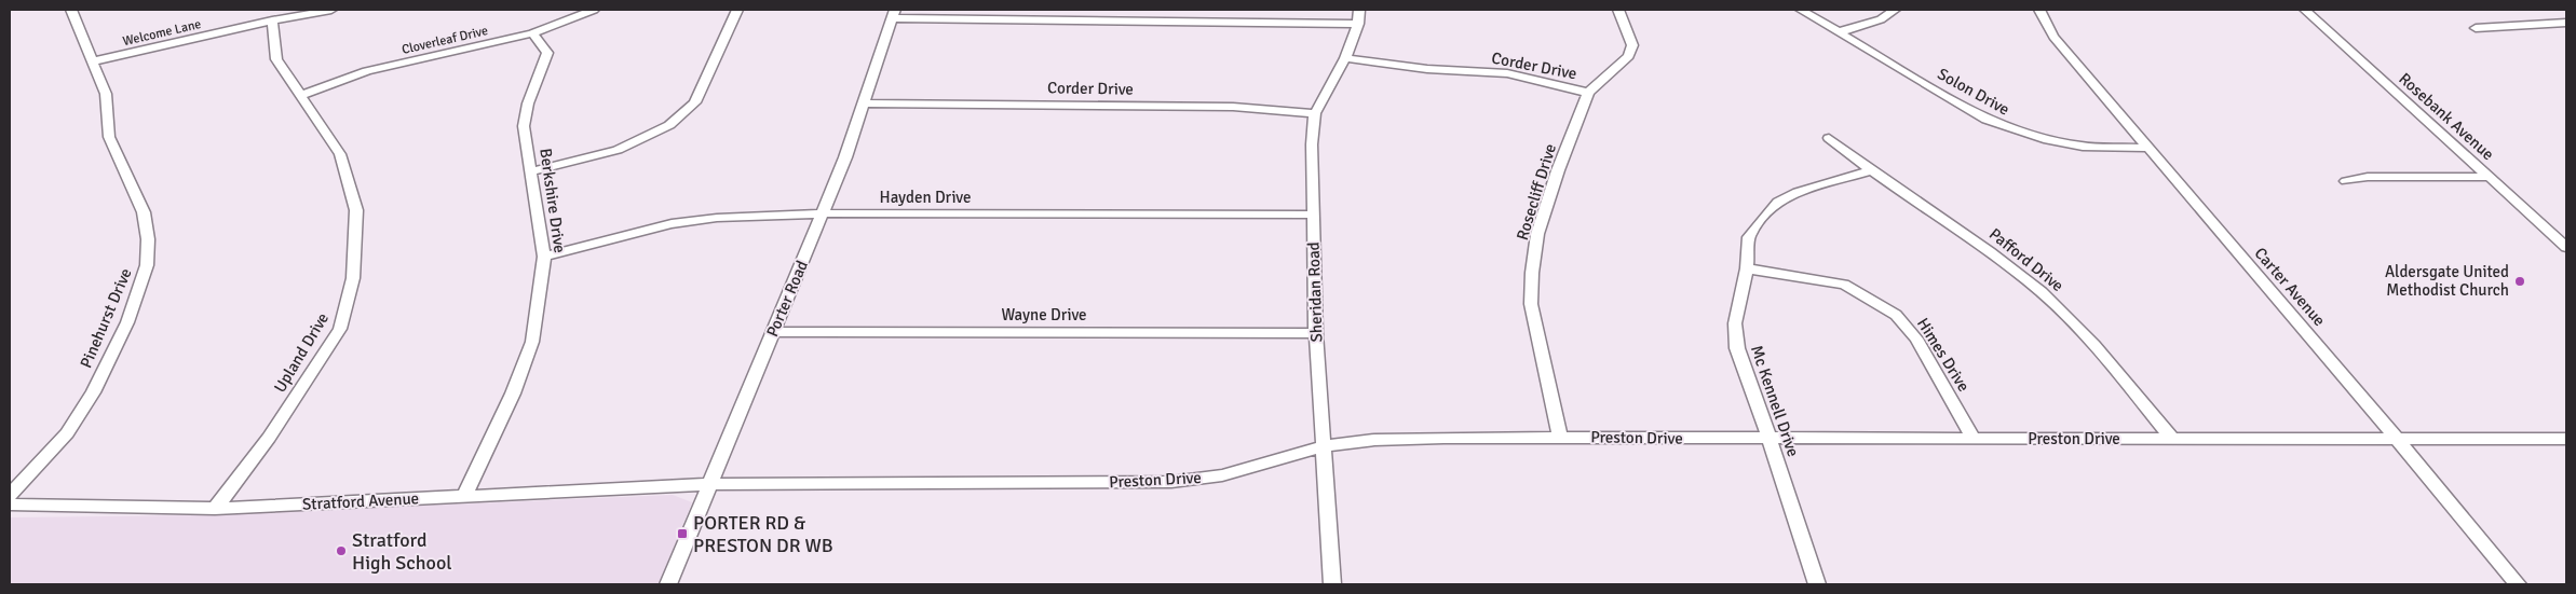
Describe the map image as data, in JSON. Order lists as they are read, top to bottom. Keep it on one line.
{"streets":{"street":["Welcome Lane","Cloverleaf Drive","Corder Drive","Solon Drive","Rosebank Avenue","Rosecliff Drive","Hayden Drive","Berkshire Drive","Pafford Drive","Carter Avenue","Sheridan Road","Porter Road","Wayne Drive","Pinehurst Drive","Upland Drive","Himes Drive","Mc Kennell Drive","Preston Drive","Stratford Avenue"]},"crossings":[["Welcome Lane","Pinehurst Drive"],["Welcome Lane","Upland Drive"],["Cloverleaf Drive","Berkshire Drive"],["Cloverleaf Drive","Upland Drive"],["Corder Drive","Rosecliff Drive"],["Corder Drive","Sheridan Road"],["Corder Drive","Porter Road"],["Solon Drive","Carter Avenue"],["Rosecliff Drive","Preston Drive"],["Hayden Drive","Berkshire Drive"],["Hayden Drive","Sheridan Road"],["Hayden Drive","Porter Road"],["Berkshire Drive","Stratford Avenue"],["Pafford Drive","Mc Kennell Drive"],["Pafford Drive","Preston Drive"],["Carter Avenue","Preston Drive"],["Sheridan Road","Wayne Drive"],["Sheridan Road","Preston Drive"],["Porter Road","Wayne Drive"],["Porter Road","Preston Drive"],["Porter Road","Stratford Avenue"],["Upland Drive","Stratford Avenue"],["Himes Drive","Mc Kennell Drive"],["Himes Drive","Preston Drive"],["Mc Kennell Drive","Preston Drive"],["Preston Drive","Stratford Avenue"]],"places":{"other":["Aldersgate United Methodist Church","Stratford High School"],"transit":["PORTER RD & PRESTON DR WB"]}}
